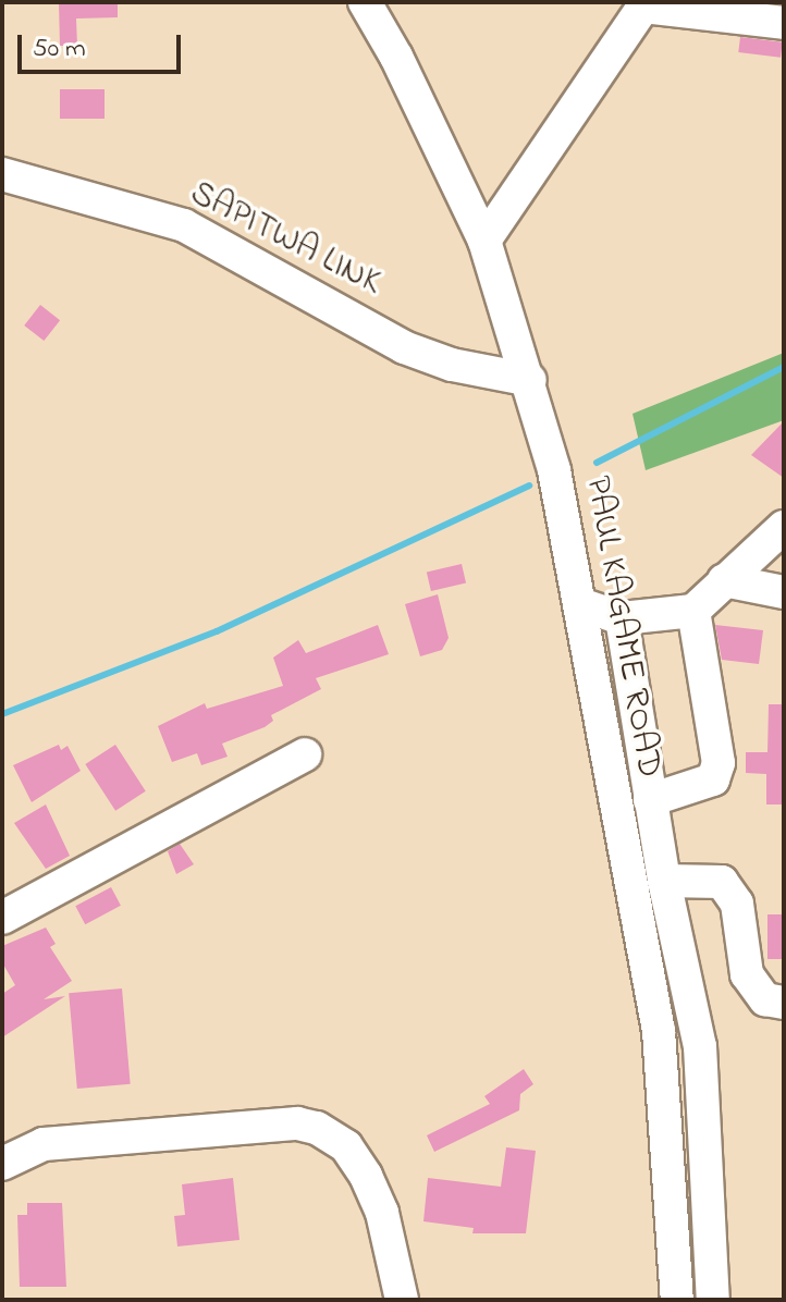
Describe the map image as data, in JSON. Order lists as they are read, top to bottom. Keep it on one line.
{"streets":{"street":["SAPITWA LINK","PAUL KAGAME ROAD"]},"crossings":[["SAPITWA LINK","PAUL KAGAME ROAD"]],"scale_bar":"50 m"}
